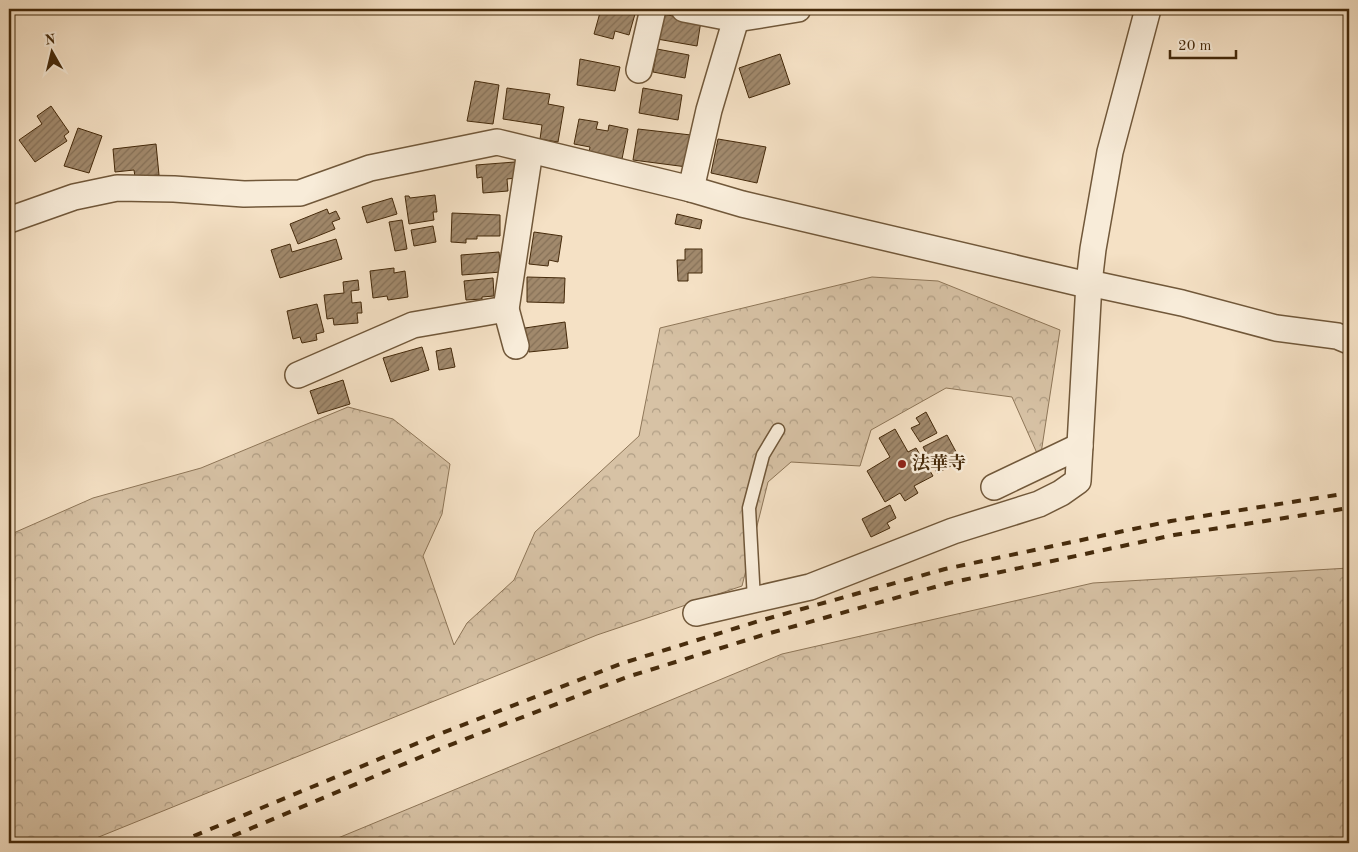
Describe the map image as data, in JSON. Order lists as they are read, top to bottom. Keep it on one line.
{"places":["法華寺"],"scale_bar":"20 m","north":"top"}
